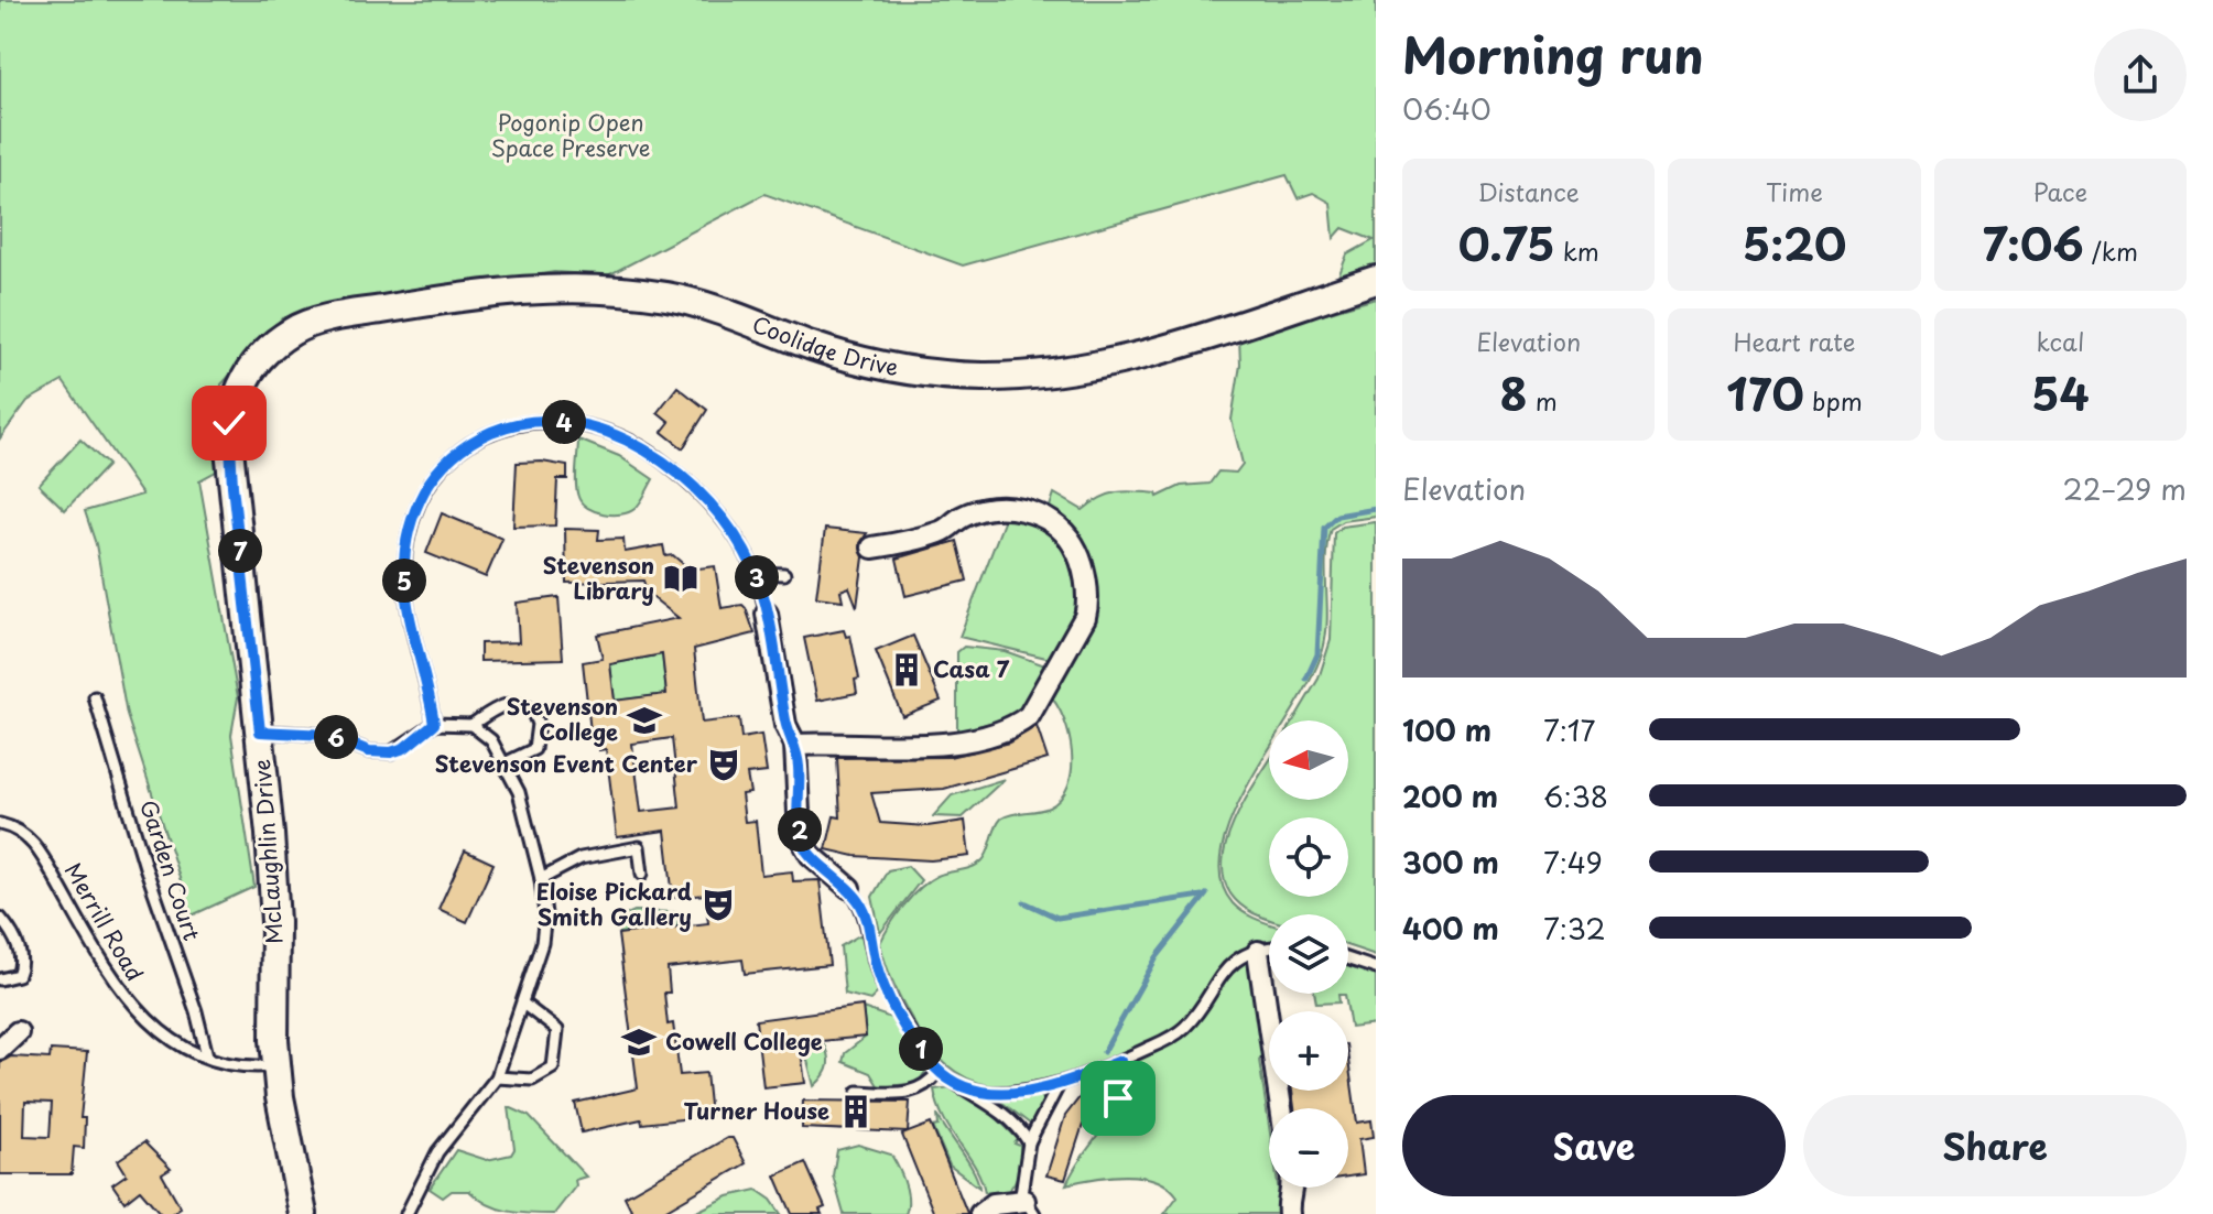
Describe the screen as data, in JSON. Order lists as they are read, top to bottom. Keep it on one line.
{"streets":{"street":["Coolidge Drive","McLaughlin Drive"],"lane":["Garden Court","Merrill Road"]},"crossings":[["Coolidge Drive","McLaughlin Drive"],["McLaughlin Drive","Merrill Road"],["Garden Court","Merrill Road"]],"parks":["Pogonip Open Space Preserve"],"places":{"library":["Stevenson Library"],"building":["Casa 7","Turner House"],"school or university":["Stevenson College","Cowell College"],"theatre":["Stevenson Event Center","Eloise Pickard Smith Gallery"]},"north":"left","page":{"heading":["Morning run","06:40"],"stats":[["Distance","0.75 km"],["Time","5:20"],["Pace","7:06 /km"],["Elevation","8 m"],["Heart rate","170 bpm"],["kcal","54"]],"pins":["4","7","3","5","6","2","1"],"chart":["Elevation","22–29 m"],"list":[{"name":"100 m","note":"7:17"},{"name":"200 m","note":"6:38"},{"name":"300 m","note":"7:49"},{"name":"400 m","note":"7:32"}],"map_buttons":["+","−"],"buttons":["Save","Share"]}}
